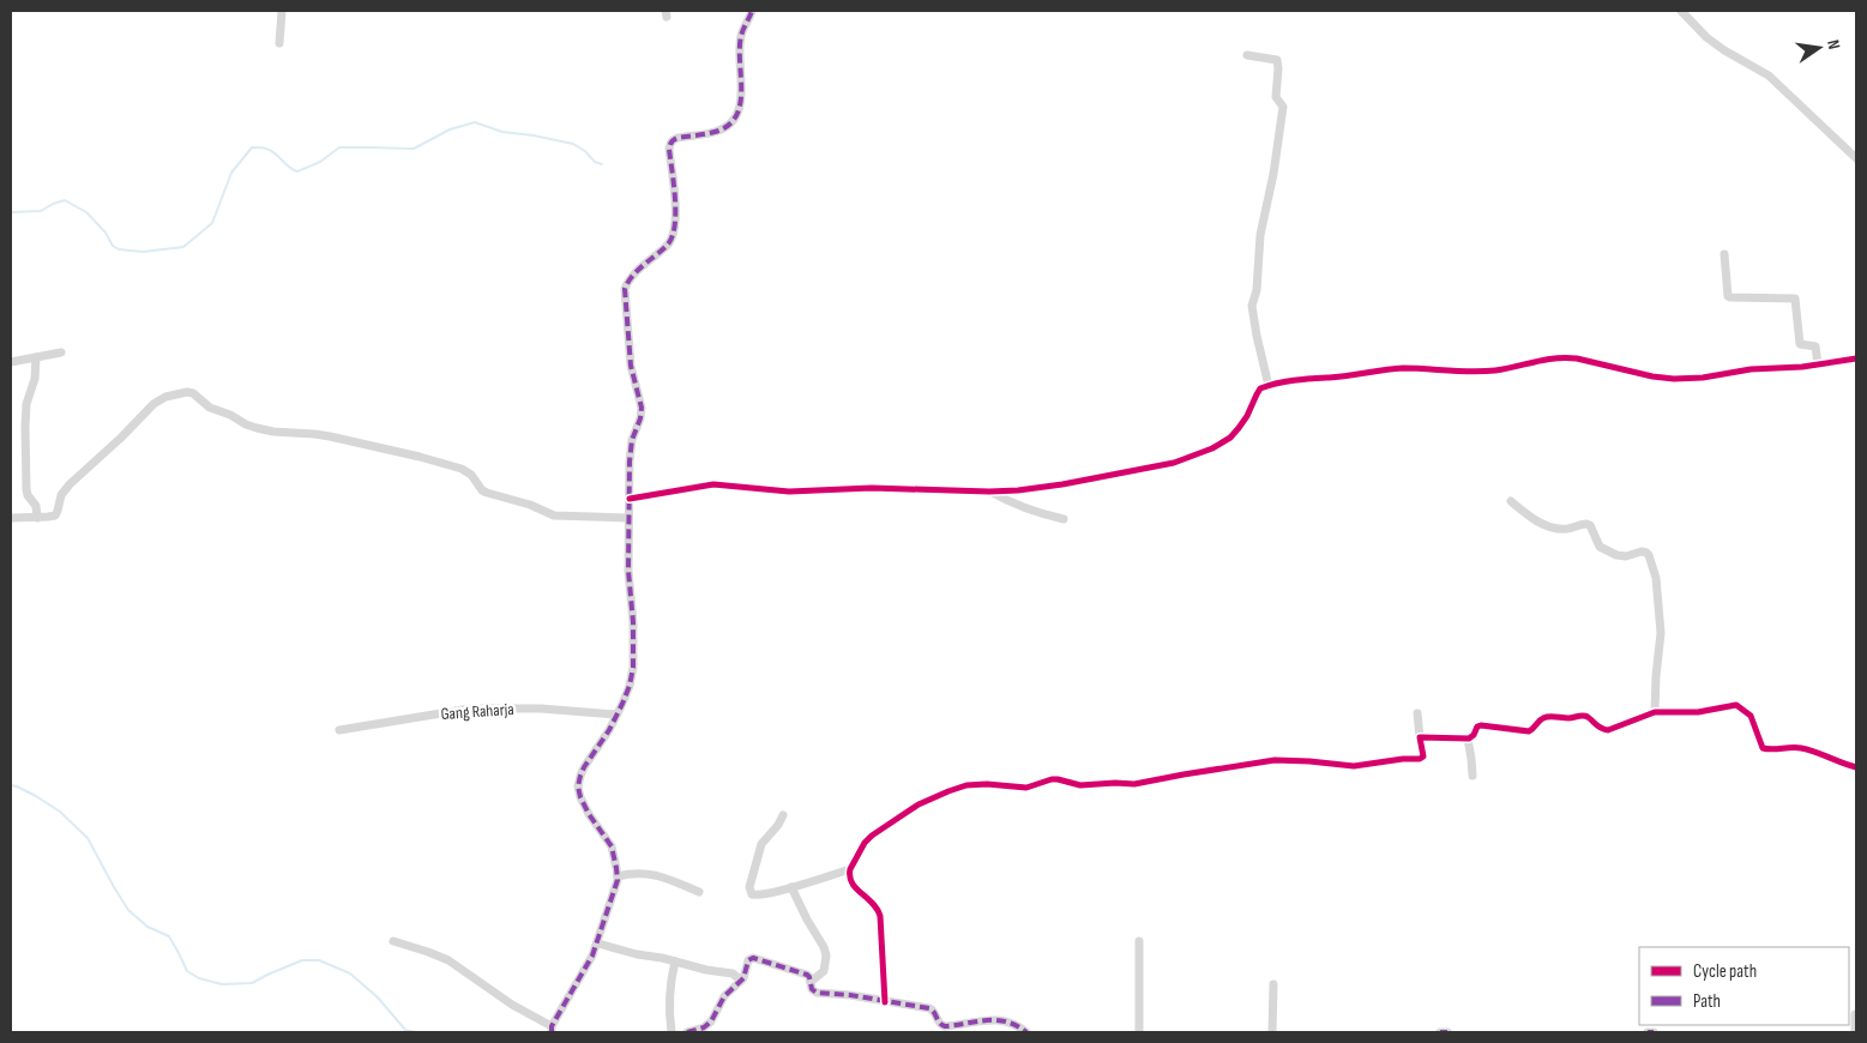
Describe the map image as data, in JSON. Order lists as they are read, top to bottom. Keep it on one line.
{"streets":{"street":["Gang Raharja"]},"legend":["Cycle path","Path"],"north":"right"}
